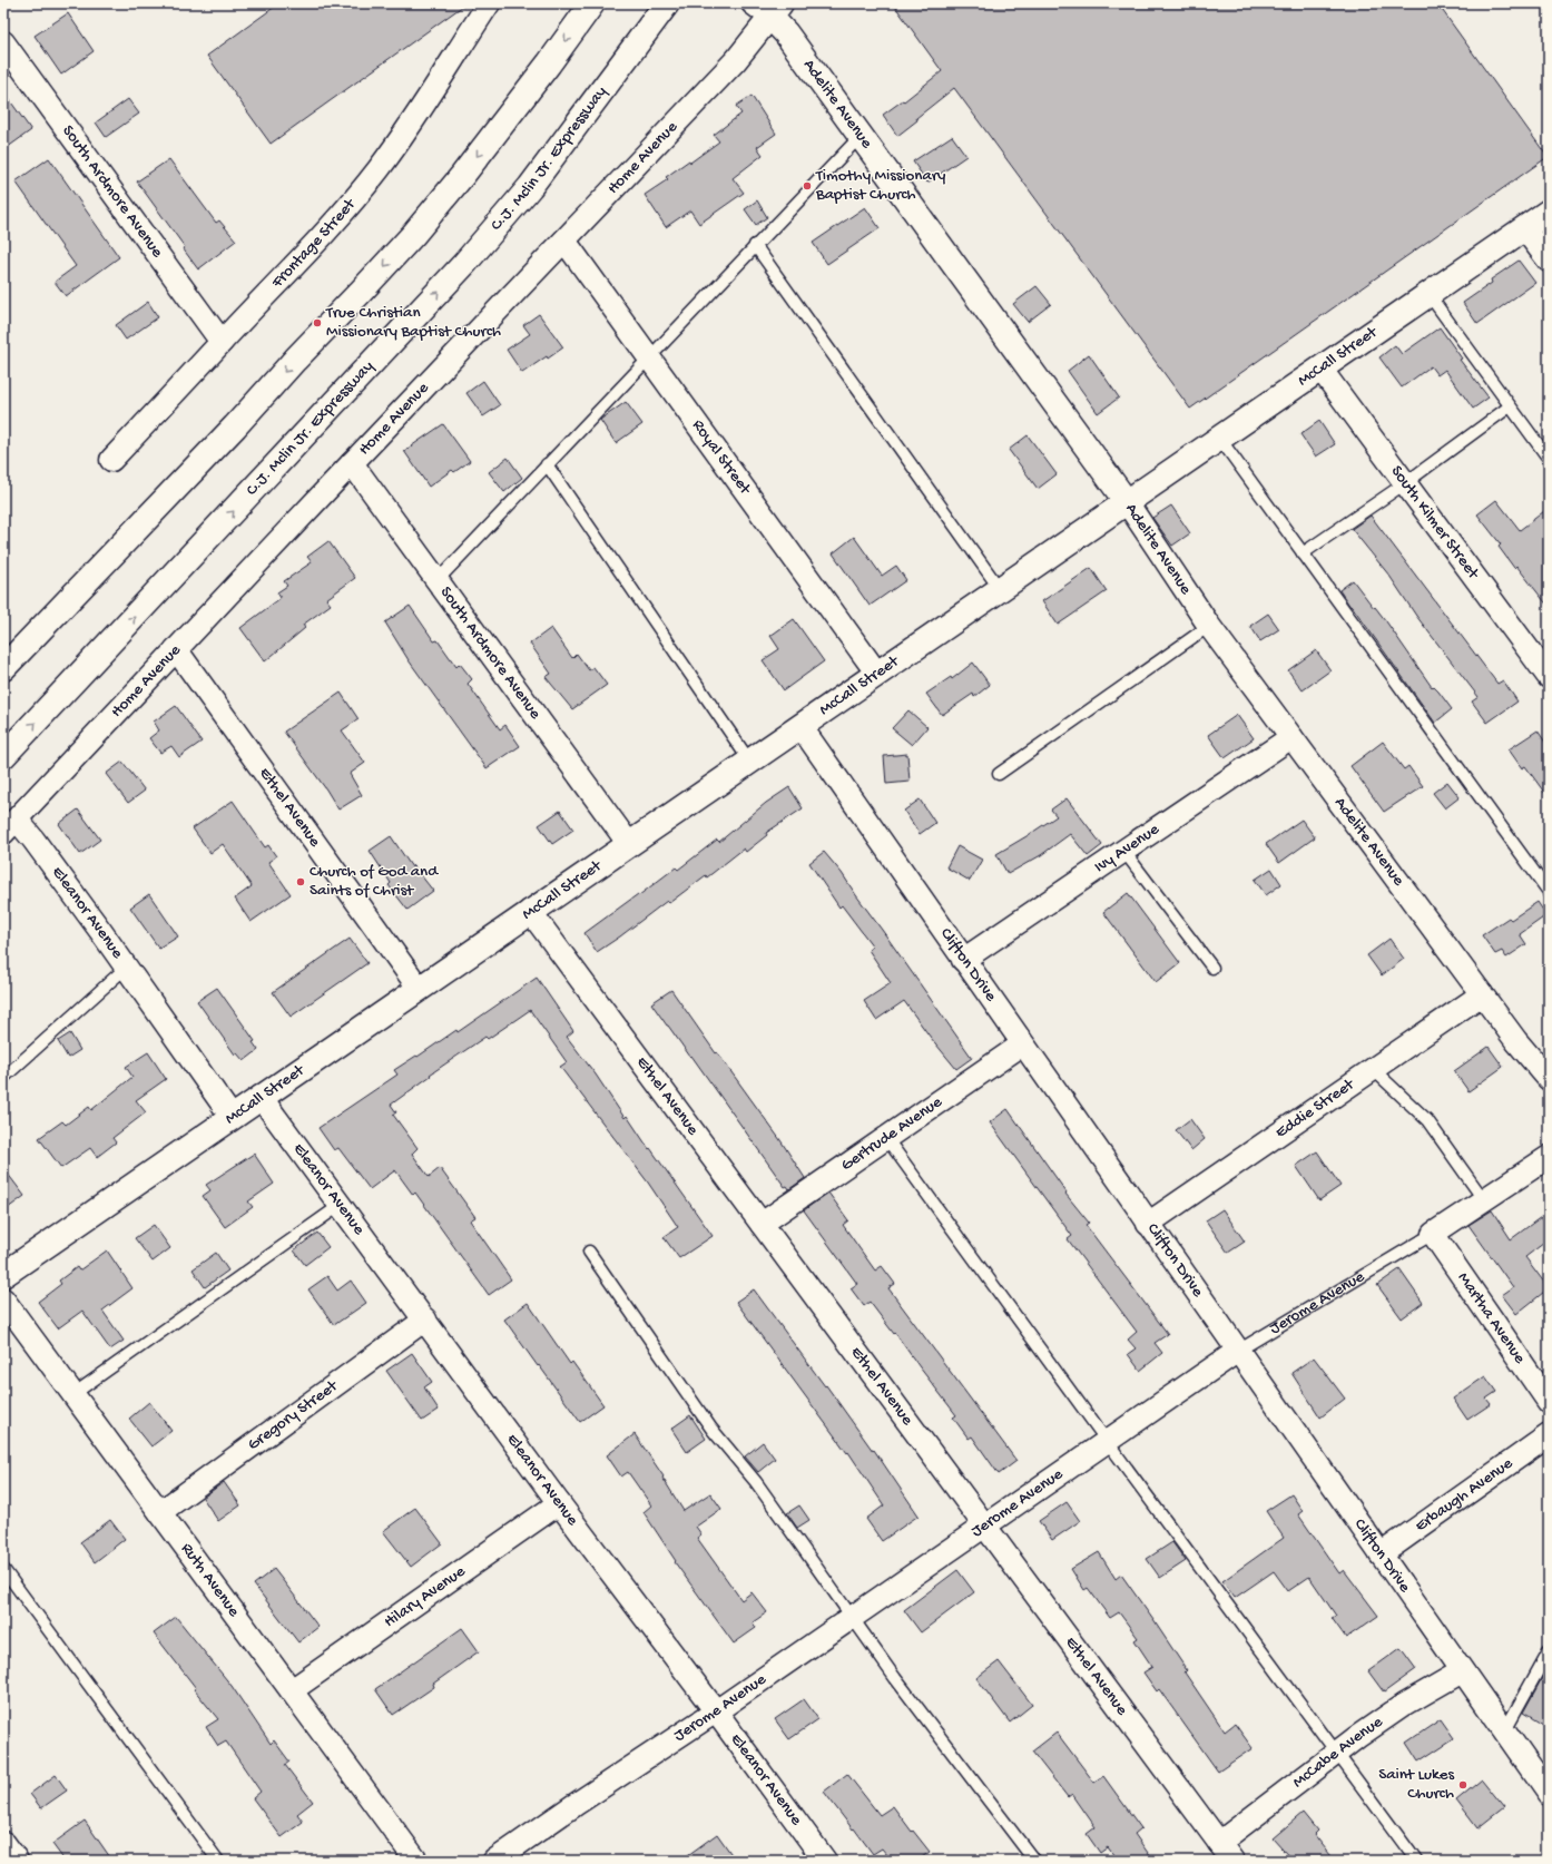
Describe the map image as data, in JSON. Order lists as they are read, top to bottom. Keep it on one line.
{"streets":{"main road":["Adelite Avenue","C.J. Mclin Jr. Expressway","McCall Street"],"street":["Home Avenue","South Ardmore Avenue","Frontage Street","Royal Street","South Kilmer Street","Ethel Avenue","Ivy Avenue","Eleanor Avenue","Clifton Drive","Eddie Street","Gertrude Avenue","Jerome Avenue","Martha Avenue","Gregory Street","Erbaugh Avenue","Ruth Avenue","Hilary Avenue","McCabe Avenue"]},"crossings":[["Adelite Avenue","Home Avenue"],["Adelite Avenue","McCall Street"],["Adelite Avenue","Ivy Avenue"],["Adelite Avenue","Eddie Street"],["Home Avenue","South Ardmore Avenue"],["Home Avenue","Royal Street"],["Home Avenue","Ethel Avenue"],["Home Avenue","Eleanor Avenue"],["South Ardmore Avenue","Frontage Street"],["South Ardmore Avenue","McCall Street"],["McCall Street","Royal Street"],["McCall Street","South Kilmer Street"],["McCall Street","Ethel Avenue"],["McCall Street","Eleanor Avenue"],["McCall Street","Clifton Drive"],["Ethel Avenue","Gertrude Avenue"],["Ethel Avenue","Jerome Avenue"],["Ethel Avenue","McCabe Avenue"],["Ivy Avenue","Clifton Drive"],["Eleanor Avenue","Jerome Avenue"],["Eleanor Avenue","Gregory Street"],["Eleanor Avenue","Hilary Avenue"],["Clifton Drive","Eddie Street"],["Clifton Drive","Gertrude Avenue"],["Clifton Drive","Jerome Avenue"],["Clifton Drive","Erbaugh Avenue"],["Clifton Drive","McCabe Avenue"],["Jerome Avenue","Martha Avenue"],["Gregory Street","Ruth Avenue"],["Ruth Avenue","Hilary Avenue"]],"places":["Timothy Missionary Baptist Church","True Christian Missionary Baptist Church","Church of God and Saints of Christ","Saint Lukes Church"]}
